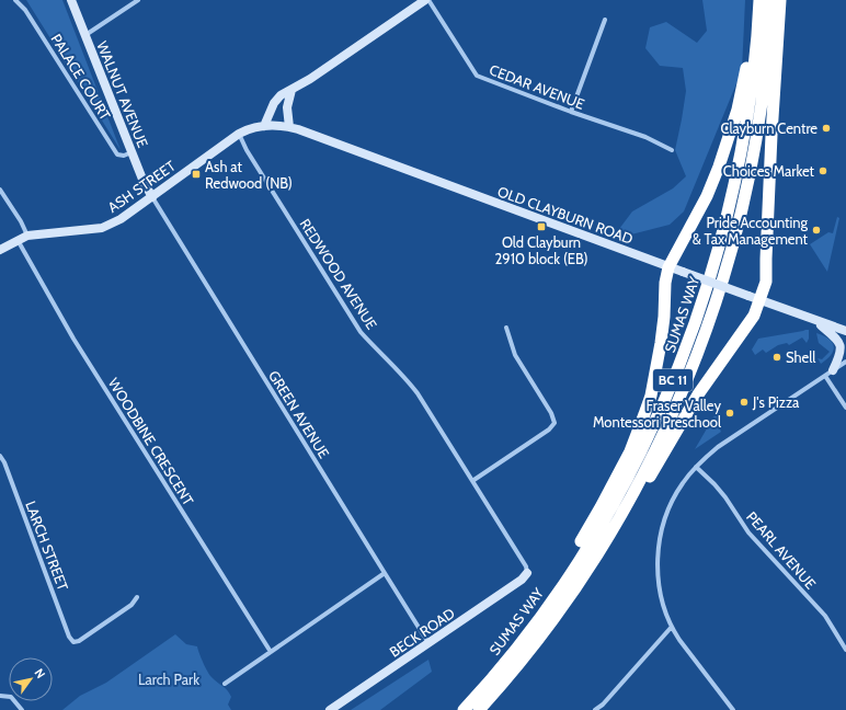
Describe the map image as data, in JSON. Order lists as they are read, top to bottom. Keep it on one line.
{"streets":{"highway":["SUMAS WAY","BC 11"],"main road":["WALNUT AVENUE","ASH STREET","OLD CLAYBURN ROAD","BECK ROAD"],"street":["PALACE COURT","CEDAR AVENUE","REDWOOD AVENUE","GREEN AVENUE","WOODBINE CRESCENT","LARCH STREET","PEARL AVENUE"]},"crossings":[["PALACE COURT","WALNUT AVENUE"],["WALNUT AVENUE","ASH STREET"],["WALNUT AVENUE","GREEN AVENUE"],["ASH STREET","OLD CLAYBURN ROAD"],["ASH STREET","REDWOOD AVENUE"],["ASH STREET","GREEN AVENUE"],["ASH STREET","WOODBINE CRESCENT"],["REDWOOD AVENUE","BECK ROAD"],["GREEN AVENUE","BECK ROAD"]],"parks":["Larch Park"],"places":{"other":["Clayburn Centre","Choices Market","Pride Accounting & Tax Management","Shell","J's Pizza","Fraser Valley Montessori Preschool"],"transit":["Ash at Redwood (NB)","Old Clayburn 2910 block (EB)"]},"north":"top right"}
